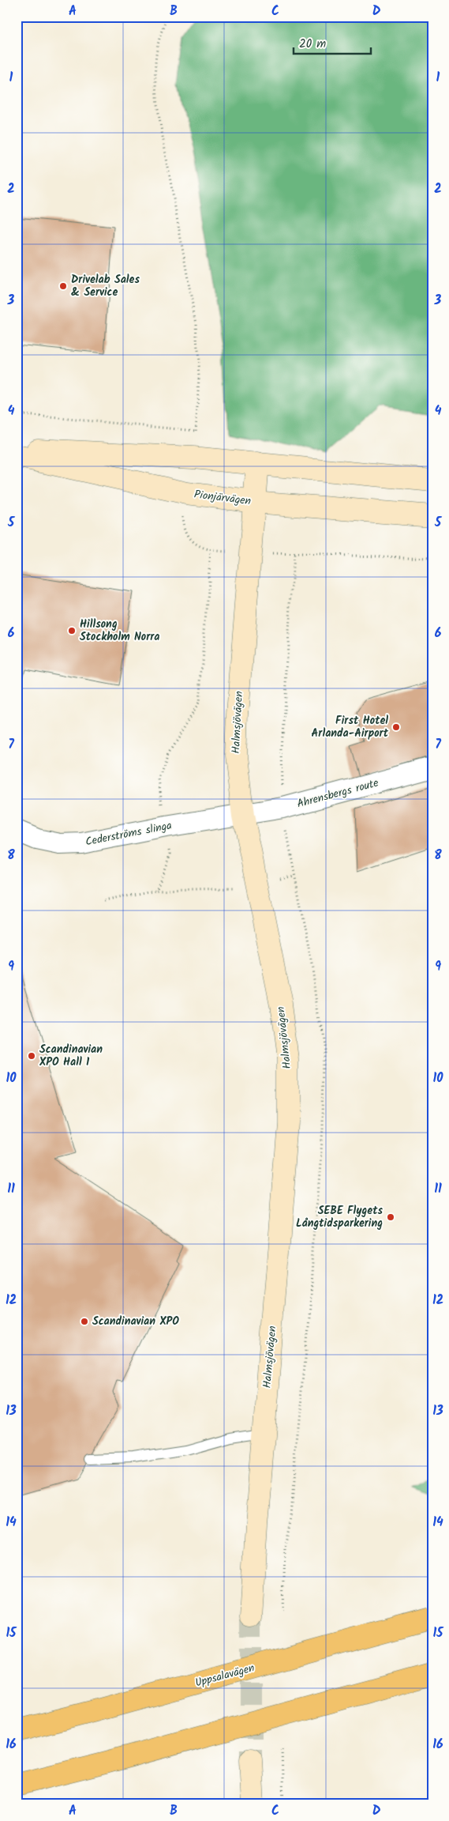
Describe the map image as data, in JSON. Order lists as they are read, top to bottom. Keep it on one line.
{"streets":{"highway":["Uppsalavägen"],"street":["Pionjärvägen","Halmsjövägen","Ahrensbergs route","Cederströms slinga"]},"crossings":[["Pionjärvägen","Halmsjövägen"],["Halmsjövägen","Ahrensbergs route"],["Halmsjövägen","Cederströms slinga"],["Ahrensbergs route","Cederströms slinga"]],"places":["Drivelab Sales & Service","Hillsong Stockholm Norra","First Hotel Arlanda-Airport","Scandinavian XPO Hall 1","SEBE Flygets Långtidsparkering","Scandinavian XPO"],"scale_bar":"20 m","grid":{"columns":["A","B","C","D"],"rows":["1","2","3","4","5","6","7","8","9","10","11","12","13","14","15","16"]}}
